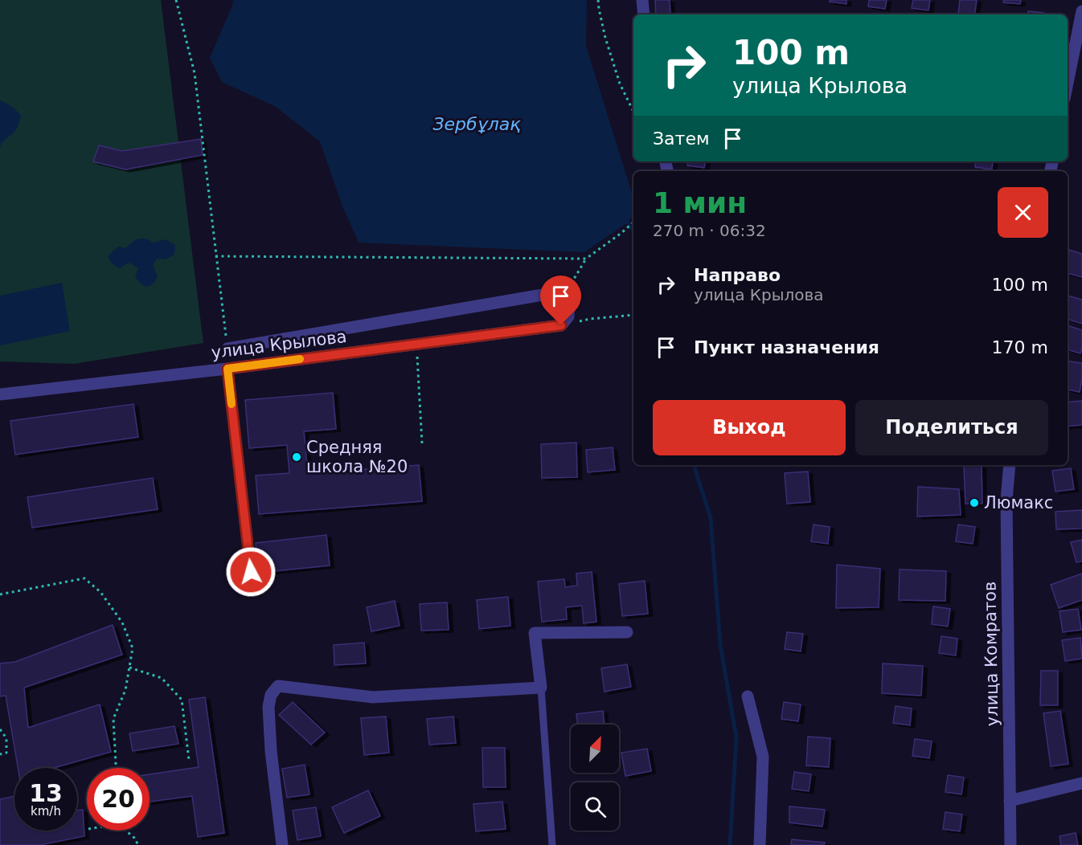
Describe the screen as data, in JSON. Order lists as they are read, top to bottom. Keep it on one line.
{"streets":{"street":["улица Крылова","улица Комратов"]},"water":["Зербұлақ"],"places":["Средняя школа №20","Люмакс"],"north":"top right","page":{"turn":["100 m","улица Крылова"],"then":"Затем","heading":["1 мин","270 m · 06:32"],"list":[{"name":"Направо","note":"улица Крылова","value":"100 m"},{"name":"Пункт назначения","value":"170 m"}],"buttons":["Выход","Поделиться"],"speed":"13 km/h","limit":"20"}}
